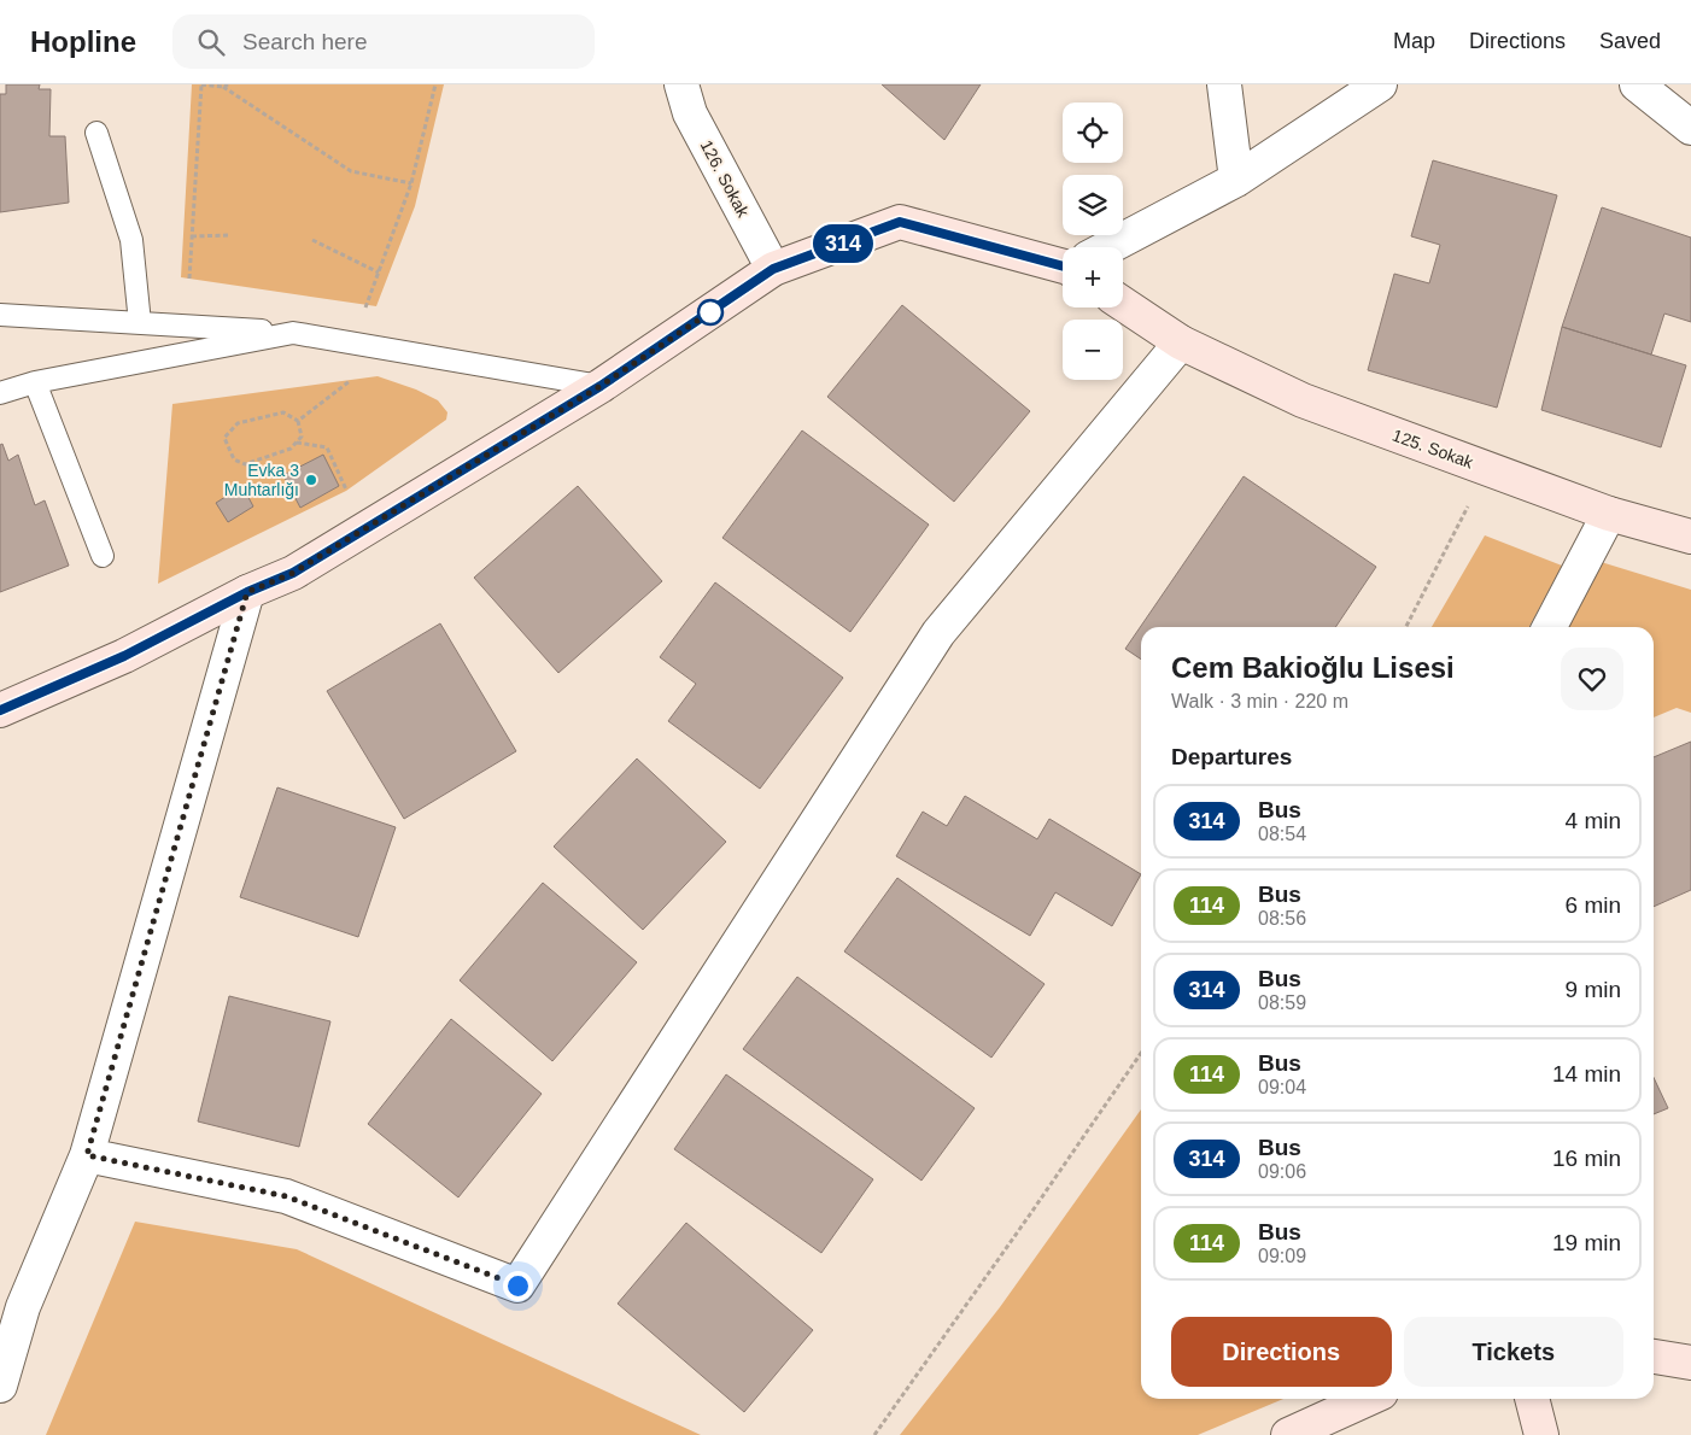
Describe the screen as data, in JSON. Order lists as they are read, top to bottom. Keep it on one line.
{"streets":{"street":["126. Sokak","125. Sokak"]},"places":["Evka 3 Muhtarlığı"],"lines":["bus line 314"],"page":{"header":"Hopline","search":"Search here","nav":["Map","Directions","Saved"],"on_map":"314","map_buttons":["+","−"],"heading":[["Cem Bakioğlu Lisesi","Walk · 3 min · 220 m"],"Departures"],"list":[{"mark":"314","name":"Bus","note":"08:54","value":"4 min"},{"mark":"114","name":"Bus","note":"08:56","value":"6 min"},{"mark":"314","name":"Bus","note":"08:59","value":"9 min"},{"mark":"114","name":"Bus","note":"09:04","value":"14 min"},{"mark":"314","name":"Bus","note":"09:06","value":"16 min"},{"mark":"114","name":"Bus","note":"09:09","value":"19 min"}],"buttons":["Directions","Tickets"]}}
